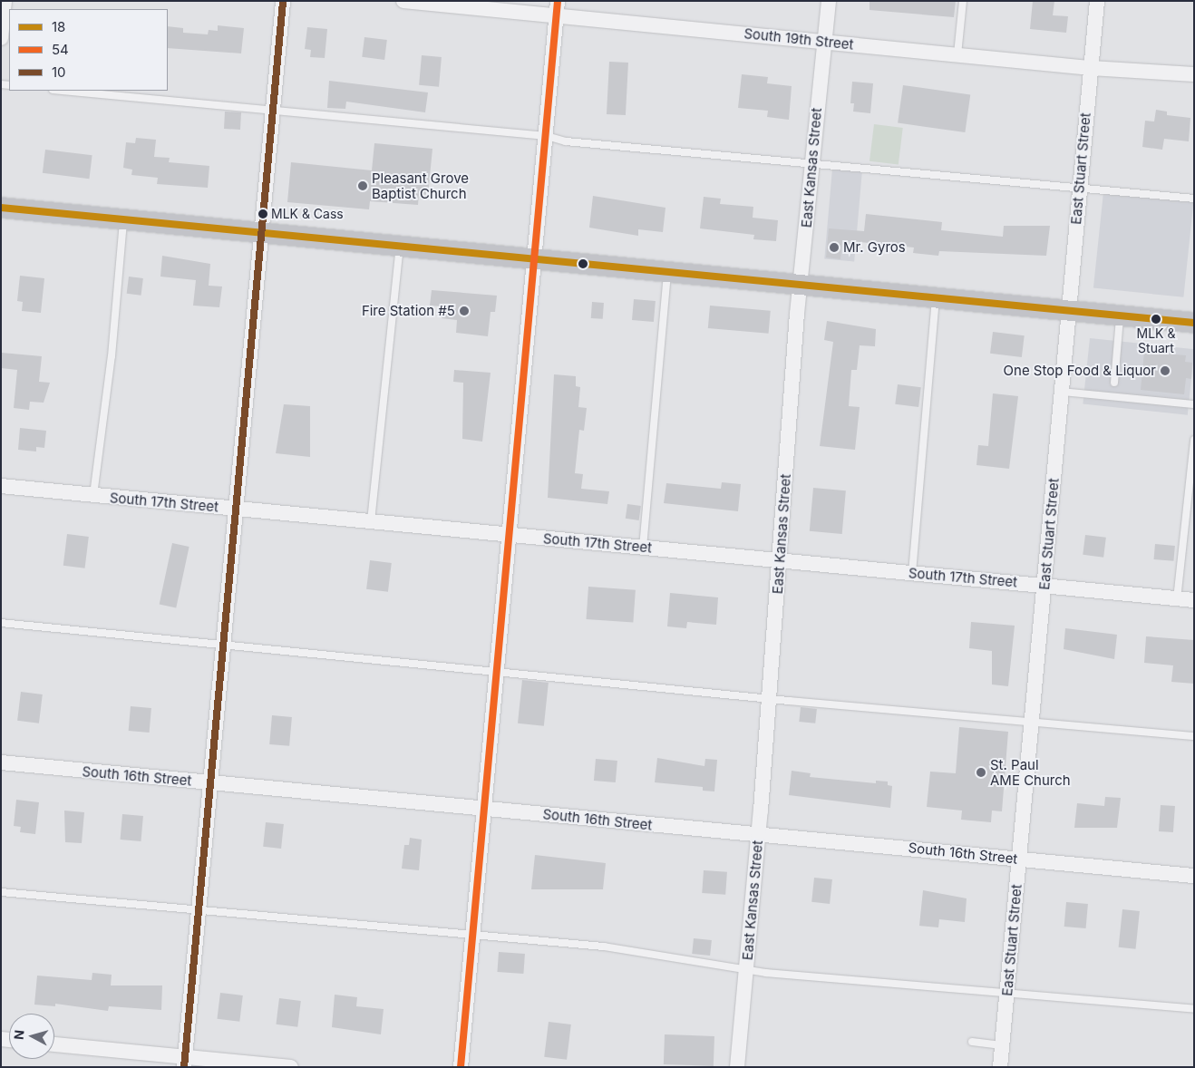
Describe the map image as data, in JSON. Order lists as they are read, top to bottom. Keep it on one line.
{"streets":{"street":["South 19th Street","East Kansas Street","East Stuart Street","South 17th Street","South 16th Street"]},"crossings":[["South 19th Street","East Kansas Street"],["South 19th Street","East Stuart Street"],["East Kansas Street","South 17th Street"],["East Kansas Street","South 16th Street"],["East Stuart Street","South 17th Street"],["East Stuart Street","South 16th Street"]],"places":["Pleasant Grove Baptist Church","MLK & Cass","Mr. Gyros","Fire Station #5","MLK & Stuart","One Stop Food & Liquor","St. Paul AME Church"],"lines":["transit line 54","transit line 10","transit line 18"],"legend":["18","54","10"],"north":"left"}
